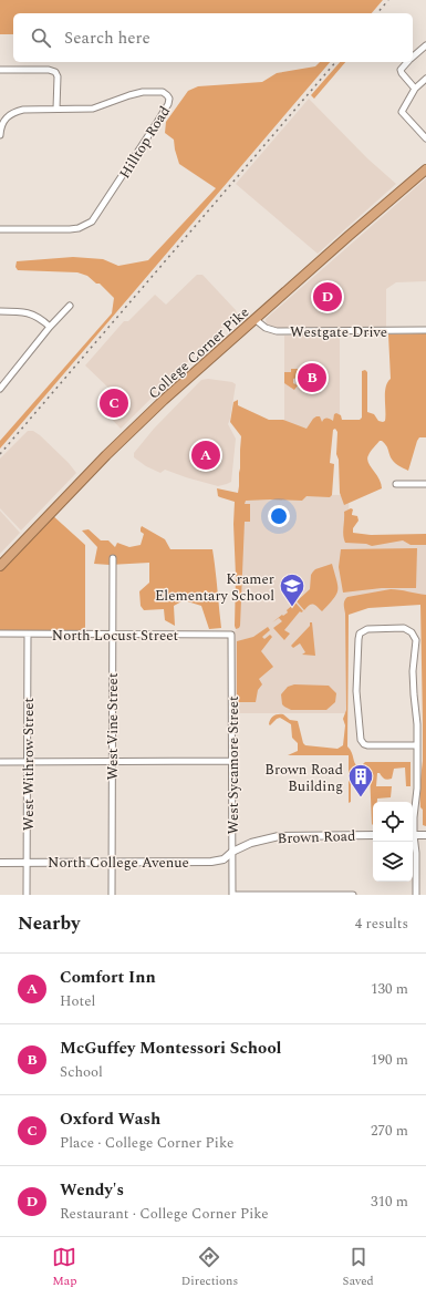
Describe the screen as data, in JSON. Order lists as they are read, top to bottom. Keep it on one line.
{"streets":{"highway":["College Corner Pike"],"street":["Hilltop Road","Westgate Drive","North Locust Street","West Vine Street","West Withrow Street","West Sycamore Street","Brown Road","North College Avenue"]},"crossings":[["Westgate Drive","College Corner Pike"],["North Locust Street","West Vine Street"],["North Locust Street","West Withrow Street"],["North Locust Street","West Sycamore Street"],["West Vine Street","North College Avenue"],["West Withrow Street","North College Avenue"],["West Sycamore Street","Brown Road"],["West Sycamore Street","North College Avenue"],["Brown Road","North College Avenue"]],"places":{"school or university":["Kramer Elementary School"],"building":["Brown Road Building"]},"page":{"search":"Search here","pins":["D","B","C","A"],"heading":["Nearby","4 results"],"list":[{"mark":"A","name":"Comfort Inn","note":"Hotel","value":"130 m"},{"mark":"B","name":"McGuffey Montessori School","note":"School","value":"190 m"},{"mark":"C","name":"Oxford Wash","note":"Place · College Corner Pike","value":"270 m"},{"mark":"D","name":"Wendy's","note":"Restaurant · College Corner Pike","value":"310 m"}],"nav":["Map","Directions","Saved"]}}
